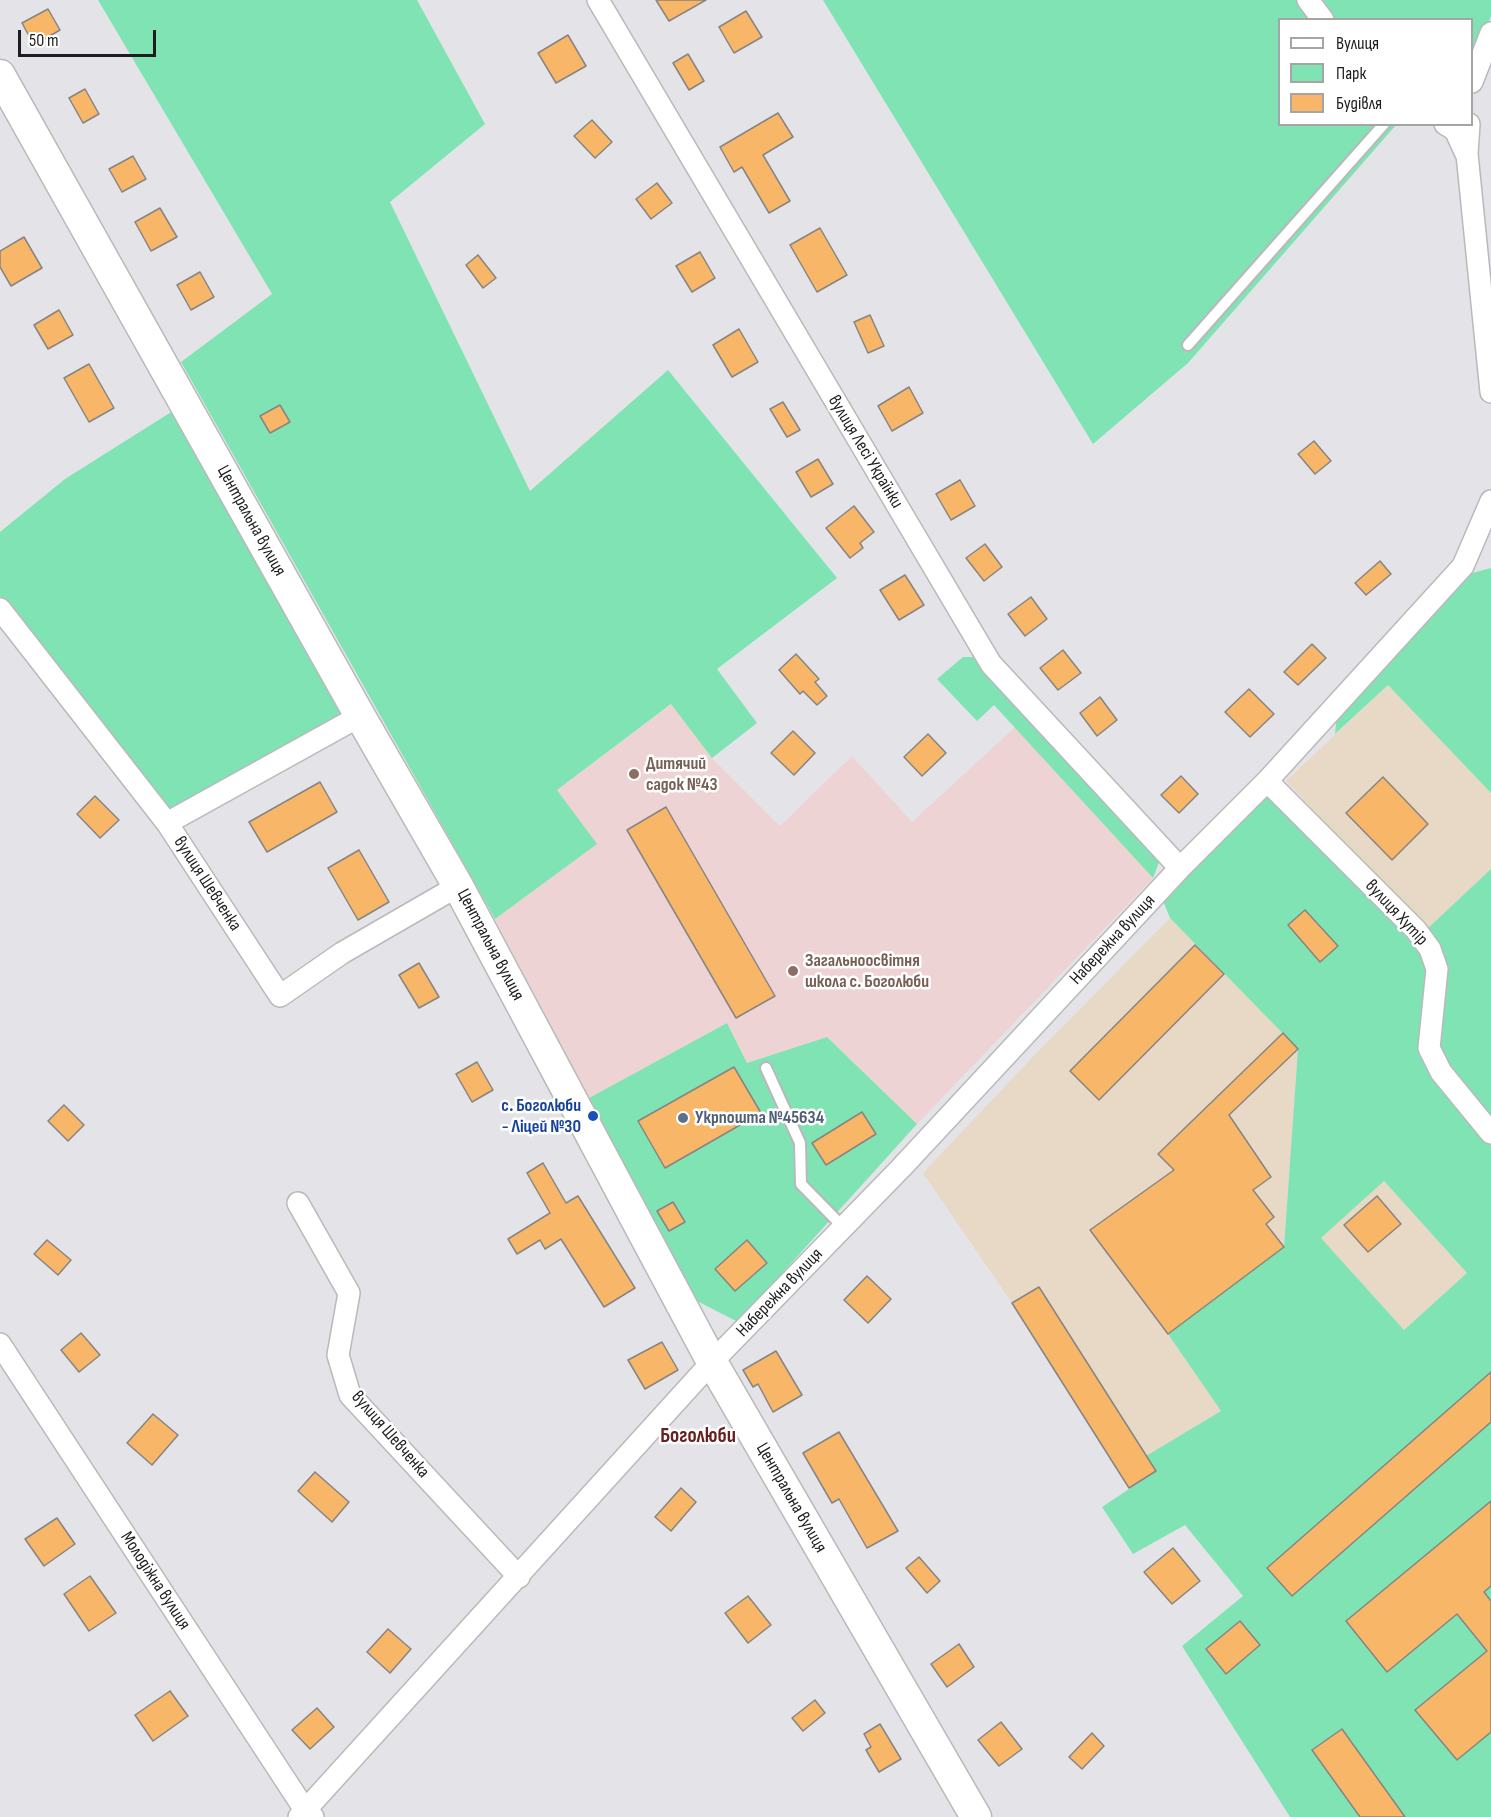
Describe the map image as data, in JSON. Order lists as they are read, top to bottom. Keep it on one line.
{"streets":{"street":["вулиця Лесі Українки","Центральна вулиця","вулиця Шевченка","вулиця Хутір","Набережна вулиця","Молодіжна вулиця"]},"crossings":[["вулиця Лесі Українки","Набережна вулиця"],["Центральна вулиця","вулиця Шевченка"],["Центральна вулиця","Набережна вулиця"],["вулиця Хутір","Набережна вулиця"]],"districts":["Боголюби"],"places":["Дитячий садок №43","Загальноосвітня школа с. Боголюби","с. Боголюби - Ліцей №30","Укрпошта №45634"],"legend":["Вулиця","Парк","Будівля"],"scale_bar":"50 m"}
